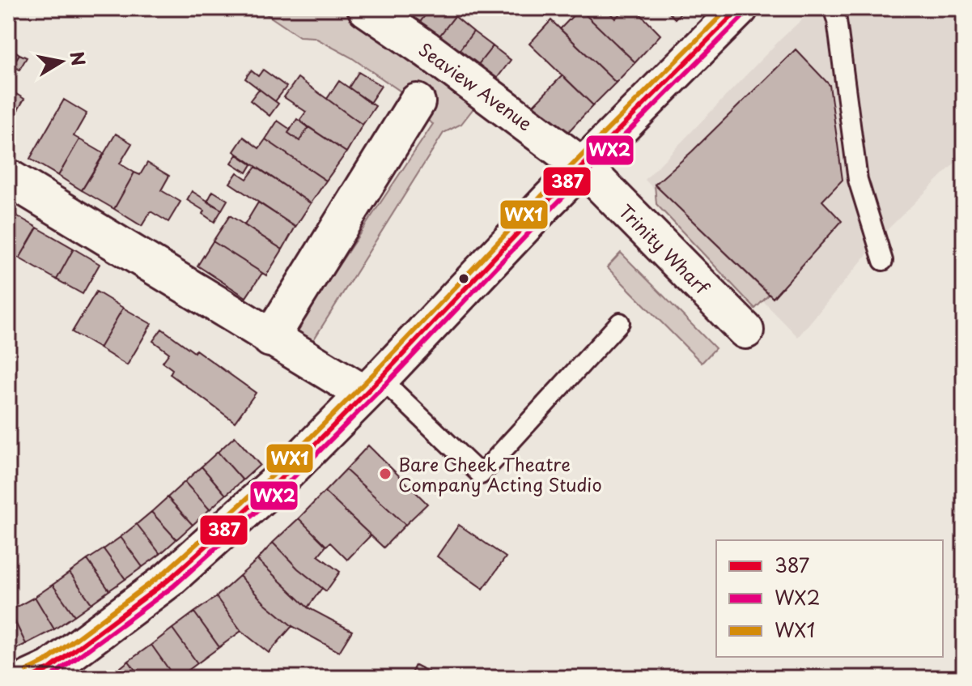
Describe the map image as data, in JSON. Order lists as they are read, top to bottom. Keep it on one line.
{"streets":{"street":["Seaview Avenue","Trinity Wharf"]},"crossings":[["Seaview Avenue","Trinity Wharf"]],"places":["Bare Cheek Theatre Company Acting Studio"],"lines":["transit line 387","transit line WX1","transit line WX2"],"legend":["387","WX2","WX1"],"north":"right"}
